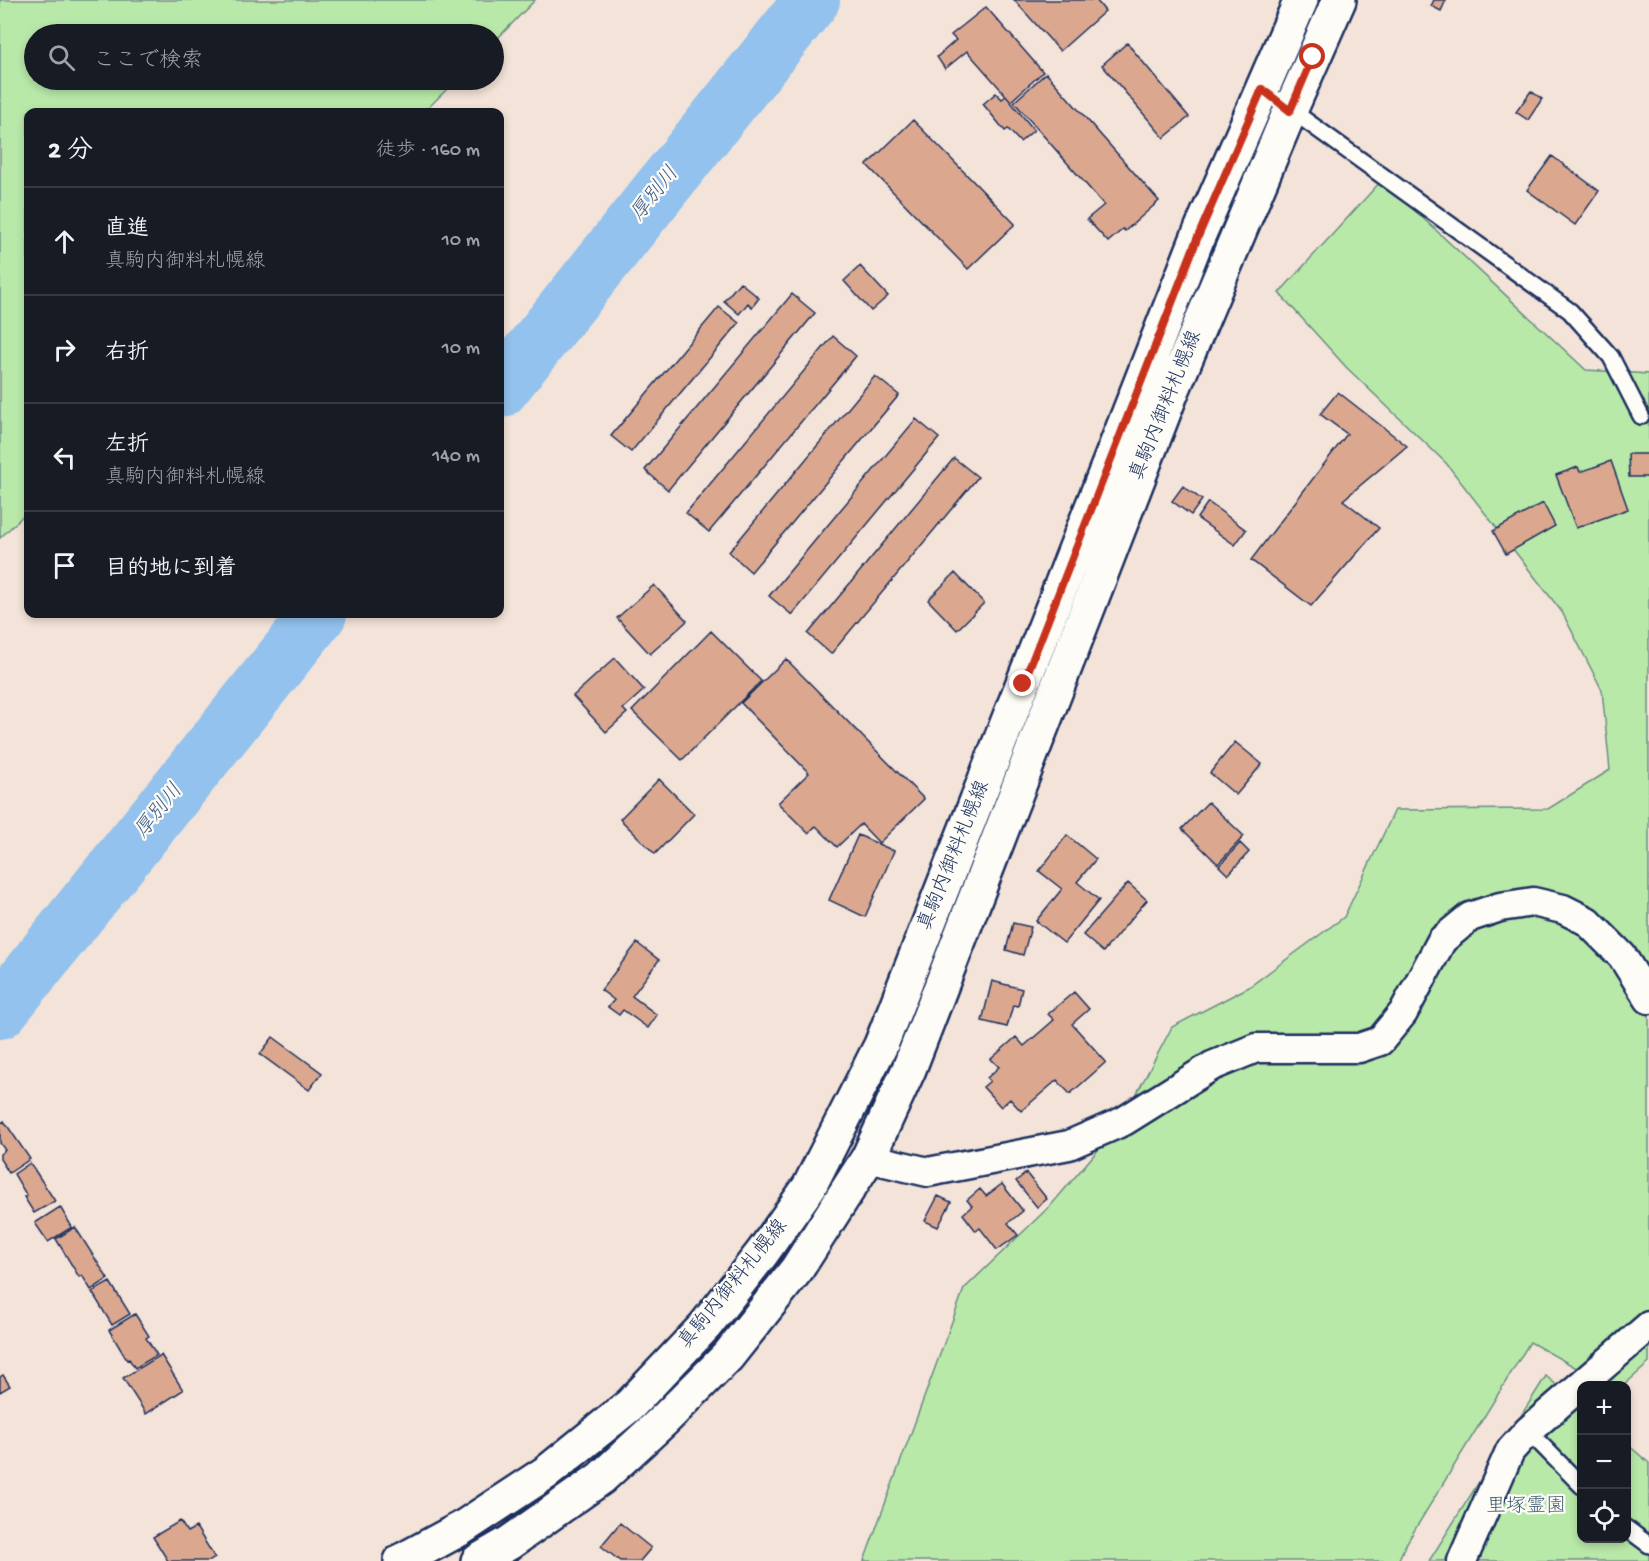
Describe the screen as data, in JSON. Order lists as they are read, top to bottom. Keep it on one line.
{"streets":{"main road":["真駒内御料札幌線"]},"water":["厚別川"],"parks":["里塚霊園"],"page":{"search":"ここで検索","heading":["2 分","徒歩 · 160 m"],"list":[["直進","真駒内御料札幌線","10 m"],["右折","10 m"],["左折","真駒内御料札幌線","140 m"],"目的地に到着"],"map_buttons":["+","−"]}}
